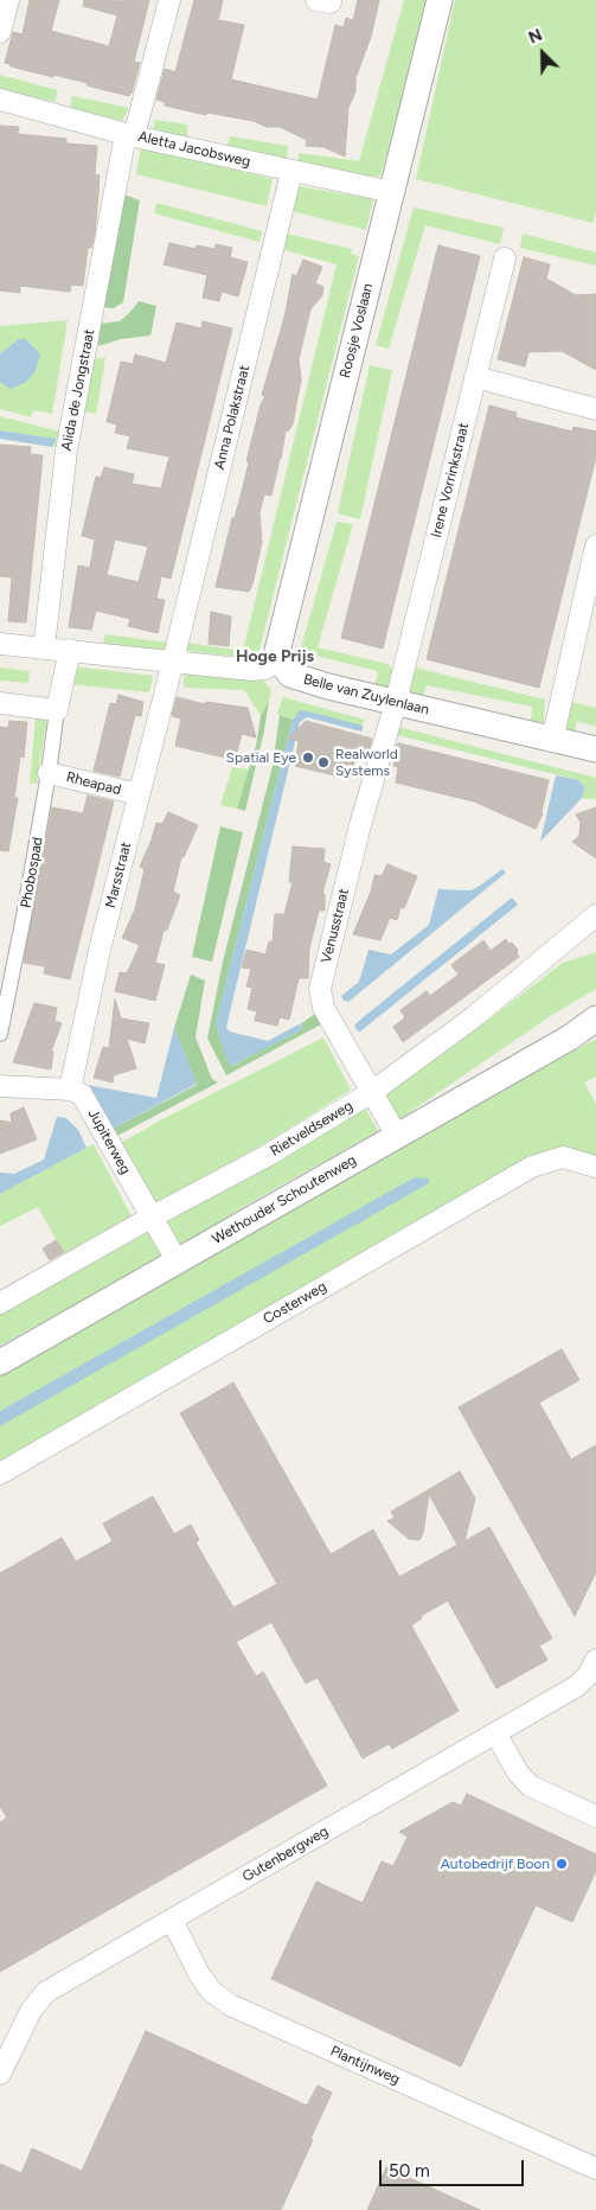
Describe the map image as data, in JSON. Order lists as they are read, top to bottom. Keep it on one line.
{"streets":{"street":["Aletta Jacobsweg","Roosje Voslaan","Alida de Jongstraat","Anna Polakstraat","Irene Vorrinkstraat","Belle van Zuylenlaan","Rheapad","Phobospad","Marsstraat","Venusstraat","Rietveldseweg","Jupiterweg","Wethouder Schoutenweg","Costerweg","Gutenbergweg","Plantijnweg"]},"crossings":[["Aletta Jacobsweg","Roosje Voslaan"],["Aletta Jacobsweg","Alida de Jongstraat"],["Aletta Jacobsweg","Anna Polakstraat"],["Roosje Voslaan","Belle van Zuylenlaan"],["Anna Polakstraat","Marsstraat"],["Irene Vorrinkstraat","Belle van Zuylenlaan"],["Irene Vorrinkstraat","Venusstraat"],["Belle van Zuylenlaan","Venusstraat"],["Rheapad","Phobospad"],["Rheapad","Marsstraat"],["Marsstraat","Jupiterweg"],["Venusstraat","Rietveldseweg"],["Venusstraat","Wethouder Schoutenweg"],["Rietveldseweg","Jupiterweg"],["Jupiterweg","Wethouder Schoutenweg"],["Gutenbergweg","Plantijnweg"]],"districts":["Hoge Prijs"],"places":["Spatial Eye","Realworld Systems","Autobedrijf Boon"],"scale_bar":"50 m","north":"top left"}
